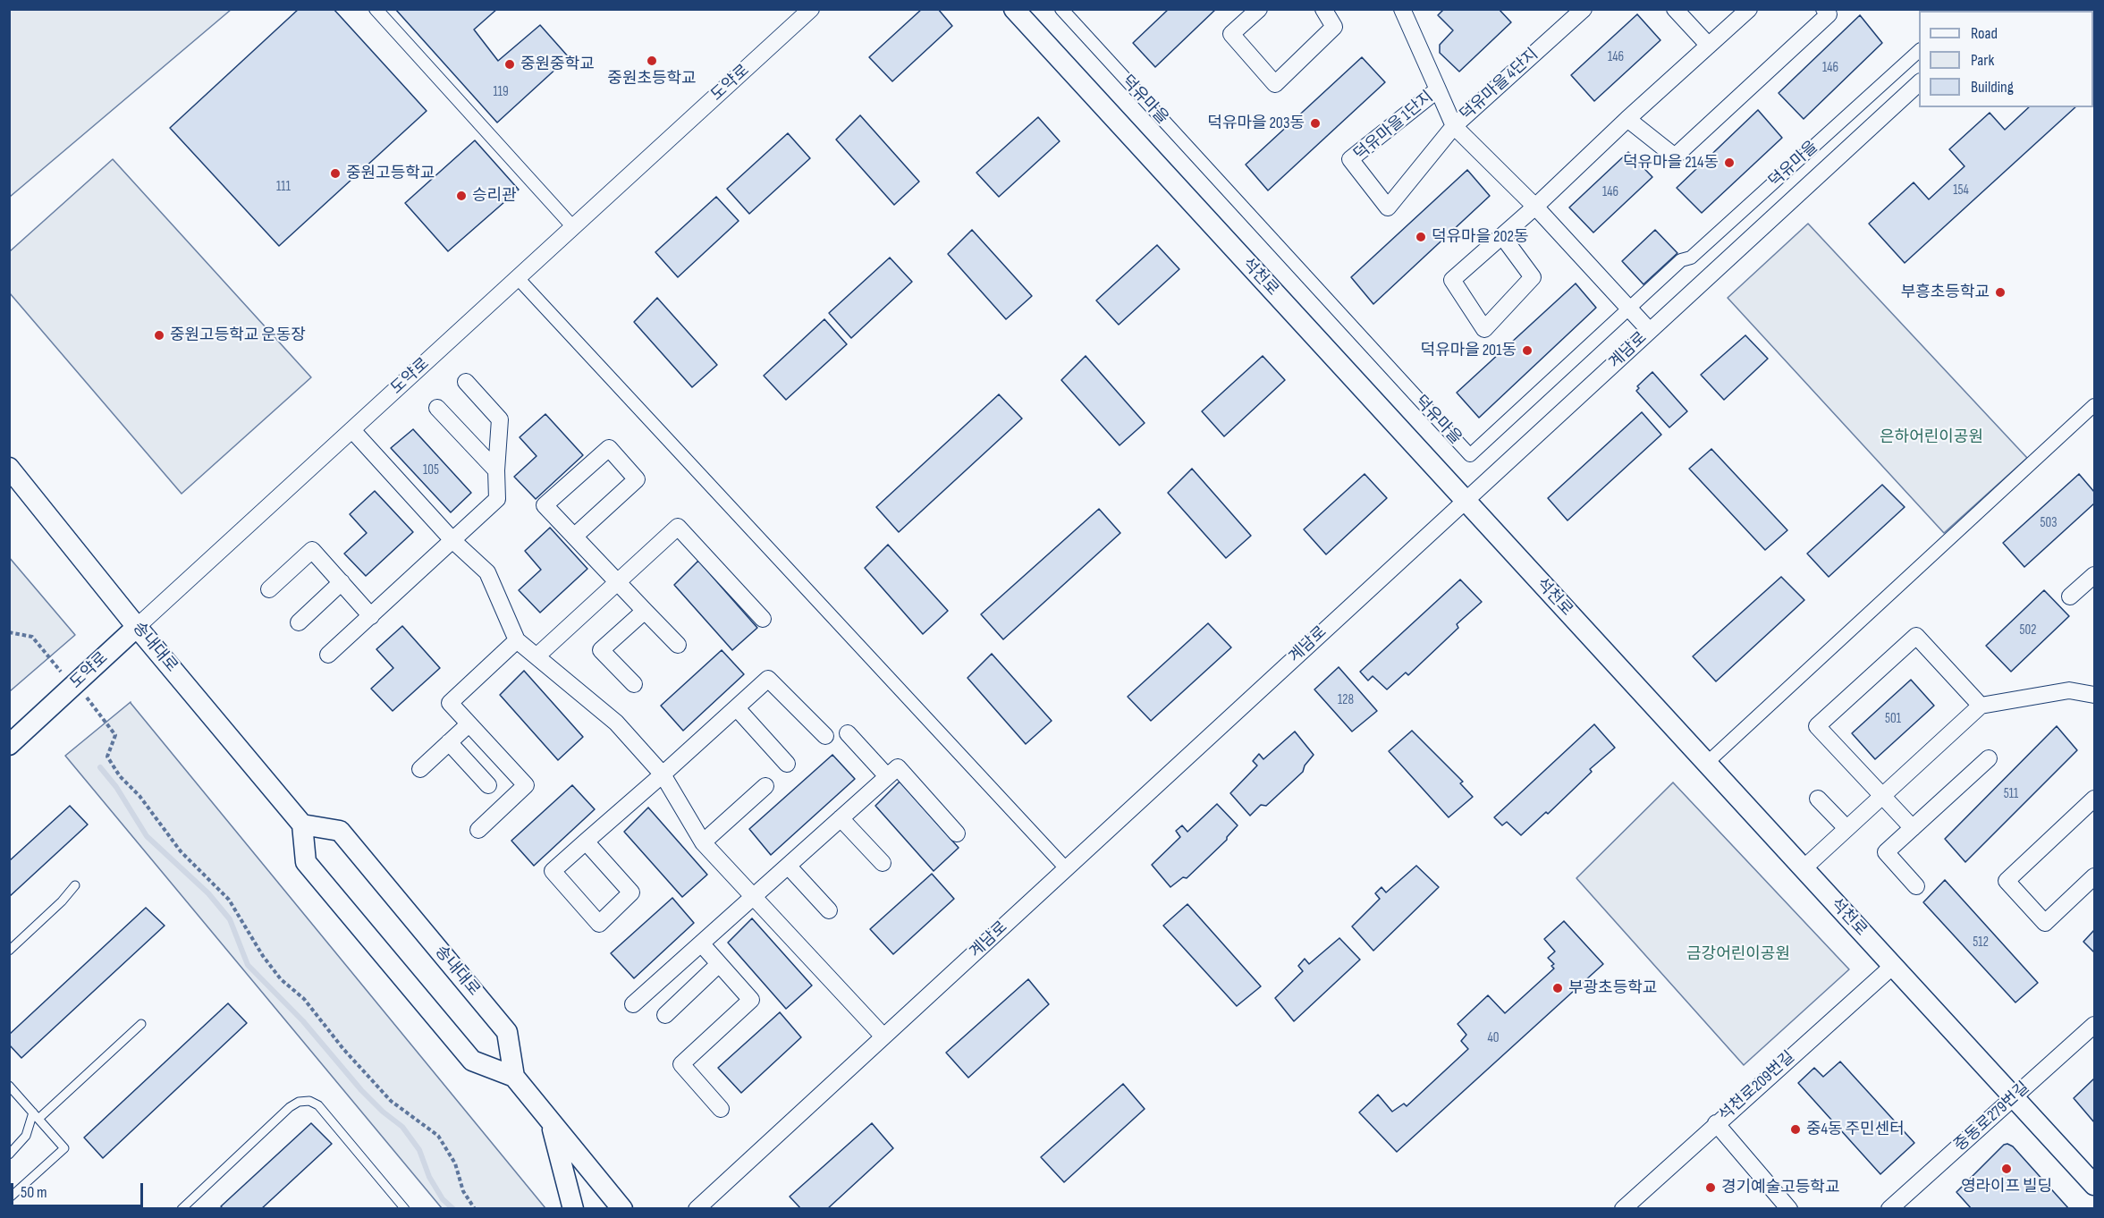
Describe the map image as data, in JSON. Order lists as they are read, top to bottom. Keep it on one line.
{"streets":{"street":["도약로","덕유마을 4단지","덕유마을","덕유마을 1단지","석천로","계남로","송내대로","석천로209번길","중동로279번길"]},"crossings":[["도약로","송내대로"],["덕유마을 4단지","덕유마을"],["덕유마을 4단지","덕유마을 1단지"],["덕유마을 4단지","계남로"],["석천로","계남로"],["석천로","석천로209번길"],["석천로","중동로279번길"]],"parks":["은하어린이공원","금강어린이공원"],"places":["중원초등학교","중원중학교","덕유마을 203동","덕유마을 214동","중원고등학교","승리관","덕유마을 202동","부흥초등학교","중원고등학교 운동장","덕유마을 201동","부광초등학교","중4동 주민센터","영라이프 빌딩","경기예술고등학교"],"house_numbers":["146","146","119","111","154","146","105","503","502","128","501","511","512","40"],"legend":["Road","Park","Building"],"scale_bar":"50 m"}
